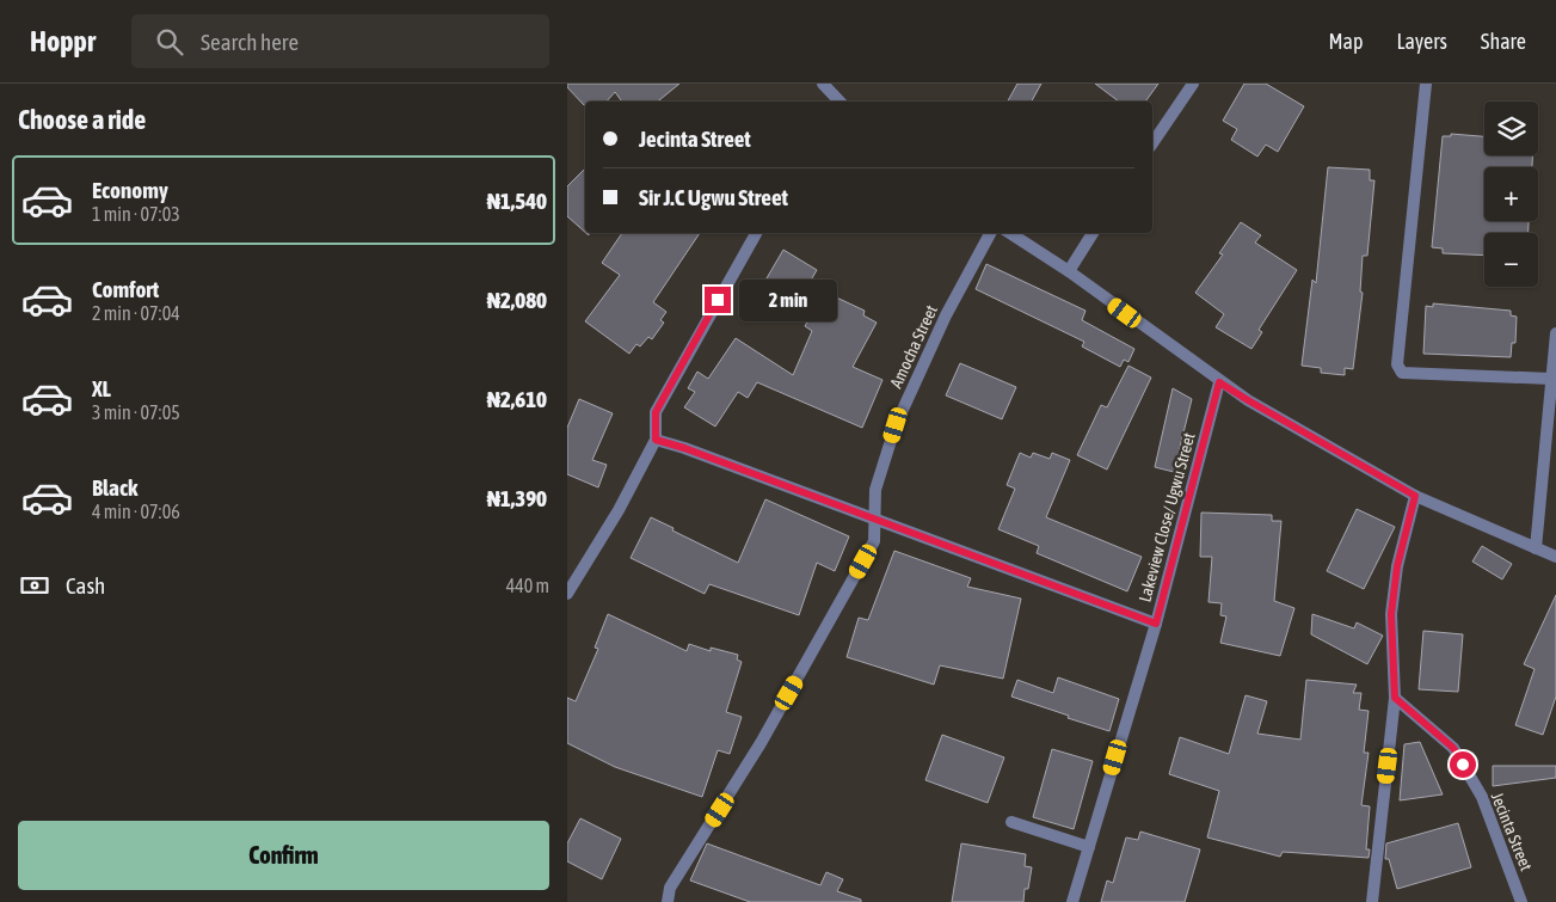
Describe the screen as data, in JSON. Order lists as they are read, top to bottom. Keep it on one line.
{"streets":{"street":["Amocha Street","Lakeview Close/ Ugwu Street","Jecinta Street"]},"page":{"header":"Hoppr","search":"Search here","nav":["Map","Layers","Share"],"heading":"Choose a ride","map_buttons":["+","−"],"banner":["Jecinta Street","Sir J.C Ugwu Street"],"list":[{"name":"Economy","note":"1 min · 07:03","value":"₦1,540"},{"name":"Comfort","note":"2 min · 07:04","value":"₦2,080"},{"name":"XL","note":"3 min · 07:05","value":"₦2,610"},{"name":"Black","note":"4 min · 07:06","value":"₦1,390"}],"bubble":"2 min","pay":["Cash","440 m"],"buttons":"Confirm"}}
